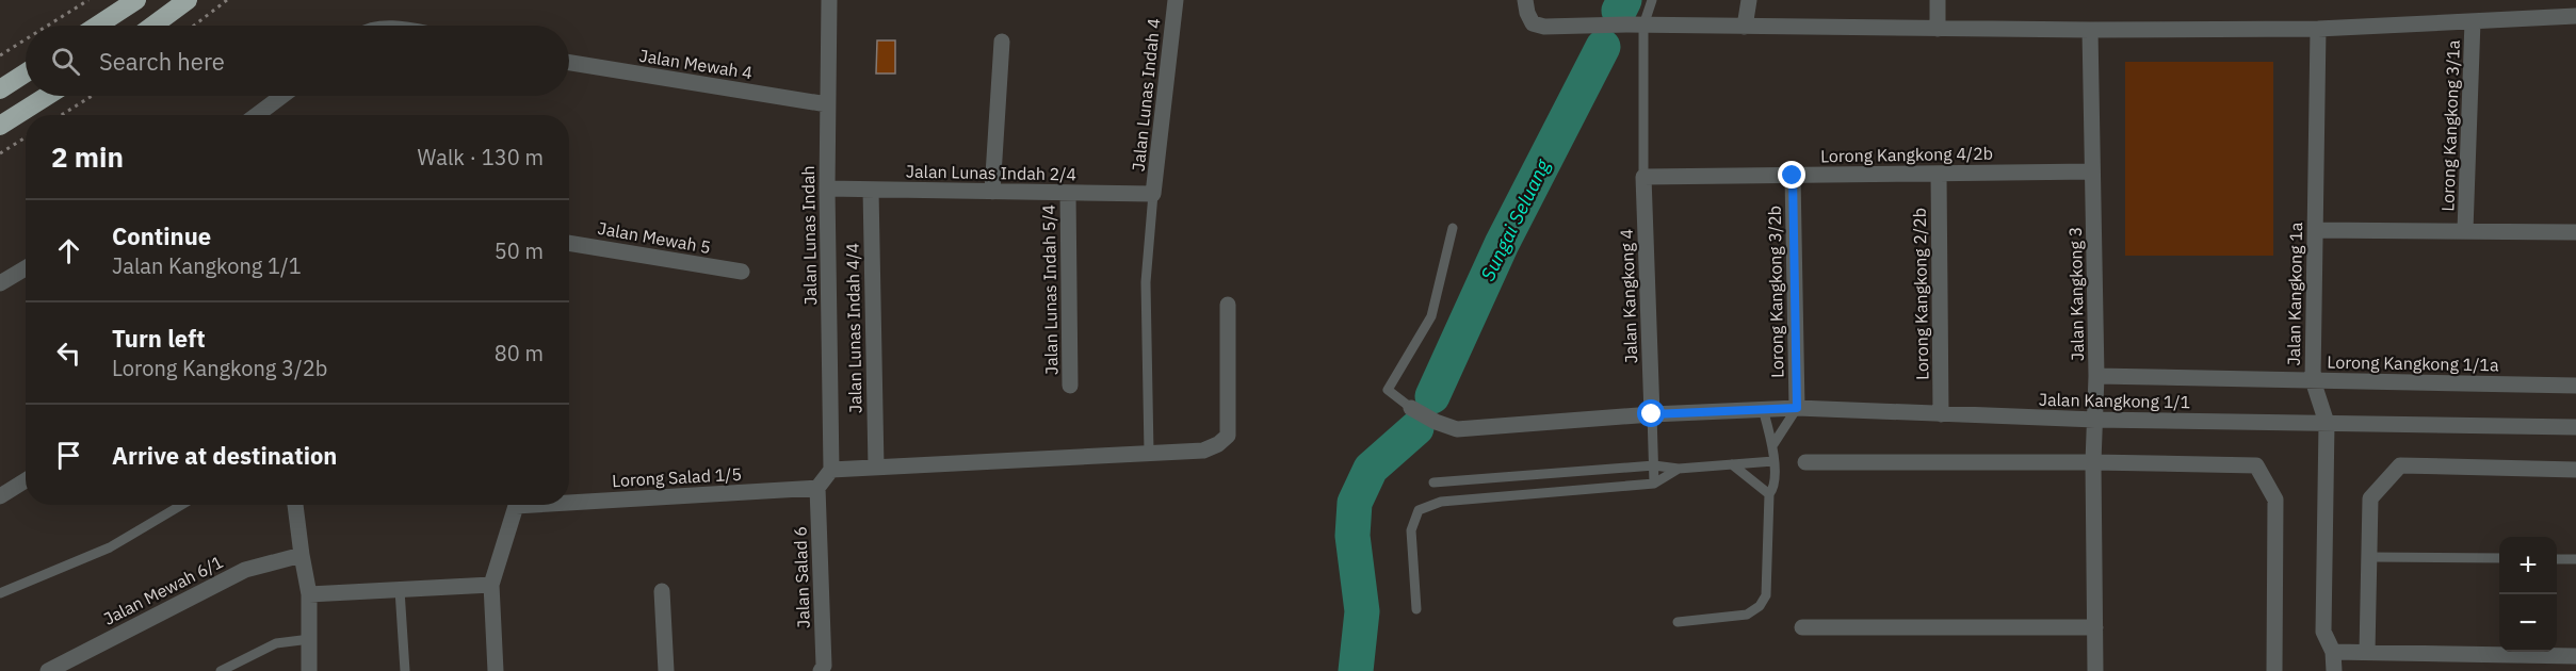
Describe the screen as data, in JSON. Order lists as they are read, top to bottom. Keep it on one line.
{"streets":{"street":["Jalan Mewah 4","Jalan Lunas Indah 4","Lorong Kangkong 3/1a","Lorong Kangkong 4/2b","Jalan Lunas Indah 2/4","Jalan Lunas Indah","Jalan Mewah 5","Jalan Lunas Indah 5/4","Lorong Kangkong 3/2b","Lorong Kangkong 2/2b","Jalan Kangkong 3","Jalan Kangkong 1a","Jalan Kangkong 4","Jalan Lunas Indah 4/4","Lorong Kangkong 1/1a","Jalan Kangkong 1/1","Lorong Salad 1/5","Jalan Salad 6","Jalan Mewah 6/1"]},"crossings":[["Jalan Mewah 4","Jalan Lunas Indah"],["Jalan Lunas Indah 4","Jalan Lunas Indah 2/4"],["Lorong Kangkong 4/2b","Lorong Kangkong 3/2b"],["Lorong Kangkong 4/2b","Lorong Kangkong 2/2b"],["Lorong Kangkong 4/2b","Jalan Kangkong 3"],["Lorong Kangkong 4/2b","Jalan Kangkong 4"],["Jalan Lunas Indah 2/4","Jalan Lunas Indah"],["Jalan Lunas Indah 2/4","Jalan Lunas Indah 5/4"],["Jalan Lunas Indah 2/4","Jalan Lunas Indah 4/4"],["Lorong Kangkong 3/2b","Jalan Kangkong 1/1"],["Lorong Kangkong 2/2b","Jalan Kangkong 1/1"],["Jalan Kangkong 3","Lorong Kangkong 1/1a"],["Jalan Kangkong 3","Jalan Kangkong 1/1"],["Jalan Kangkong 1a","Lorong Kangkong 1/1a"],["Jalan Kangkong 1a","Jalan Kangkong 1/1"],["Jalan Kangkong 4","Jalan Kangkong 1/1"],["Lorong Salad 1/5","Jalan Salad 6"]],"water":["Sungai Seluang"],"page":{"search":"Search here","heading":["2 min","Walk · 130 m"],"list":[["Continue","Jalan Kangkong 1/1","50 m"],["Turn left","Lorong Kangkong 3/2b","80 m"],"Arrive at destination"],"map_buttons":["+","−"]}}
